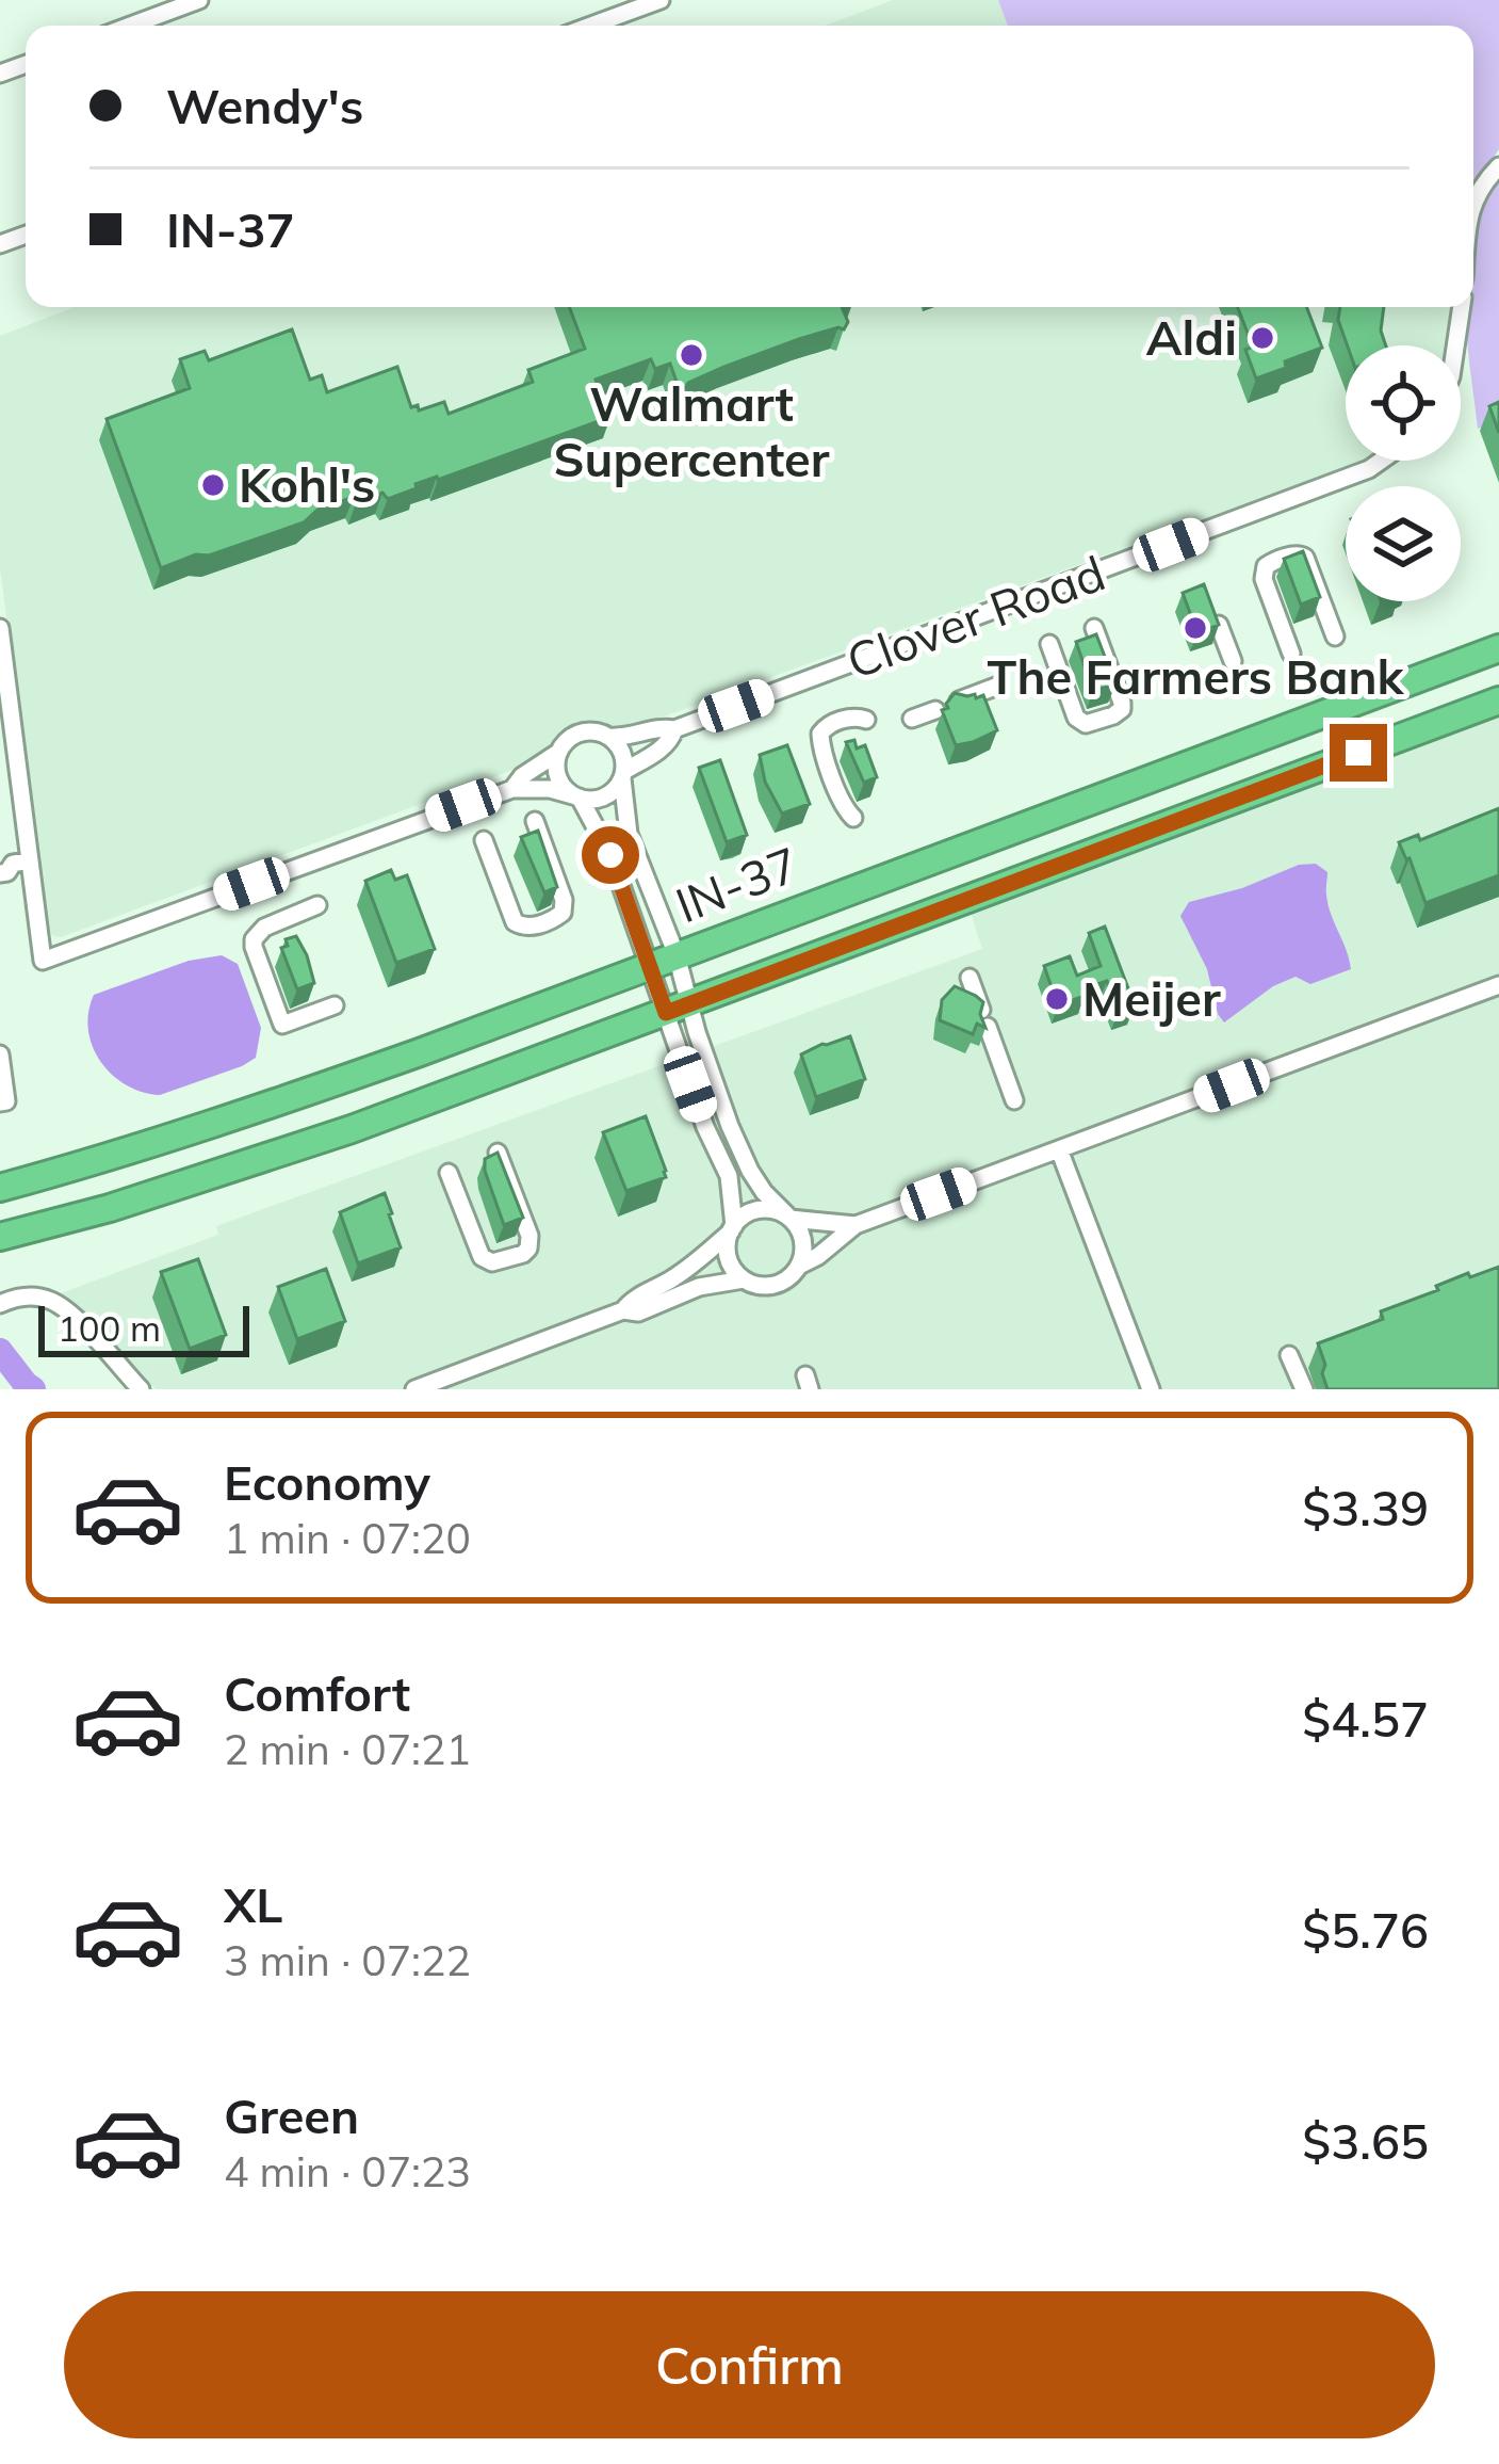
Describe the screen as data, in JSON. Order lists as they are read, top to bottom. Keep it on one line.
{"streets":{"highway":["IN-37"],"street":["Clover Road"]},"places":["Aldi","Walmart Supercenter","Kohl's","The Farmers Bank","Meijer"],"scale_bar":"100 m","page":{"banner":["Wendy's","IN-37"],"scale":"100 m","list":[{"name":"Economy","note":"1 min · 07:20","value":"$3.39"},{"name":"Comfort","note":"2 min · 07:21","value":"$4.57"},{"name":"XL","note":"3 min · 07:22","value":"$5.76"},{"name":"Green","note":"4 min · 07:23","value":"$3.65"}],"buttons":"Confirm"}}
